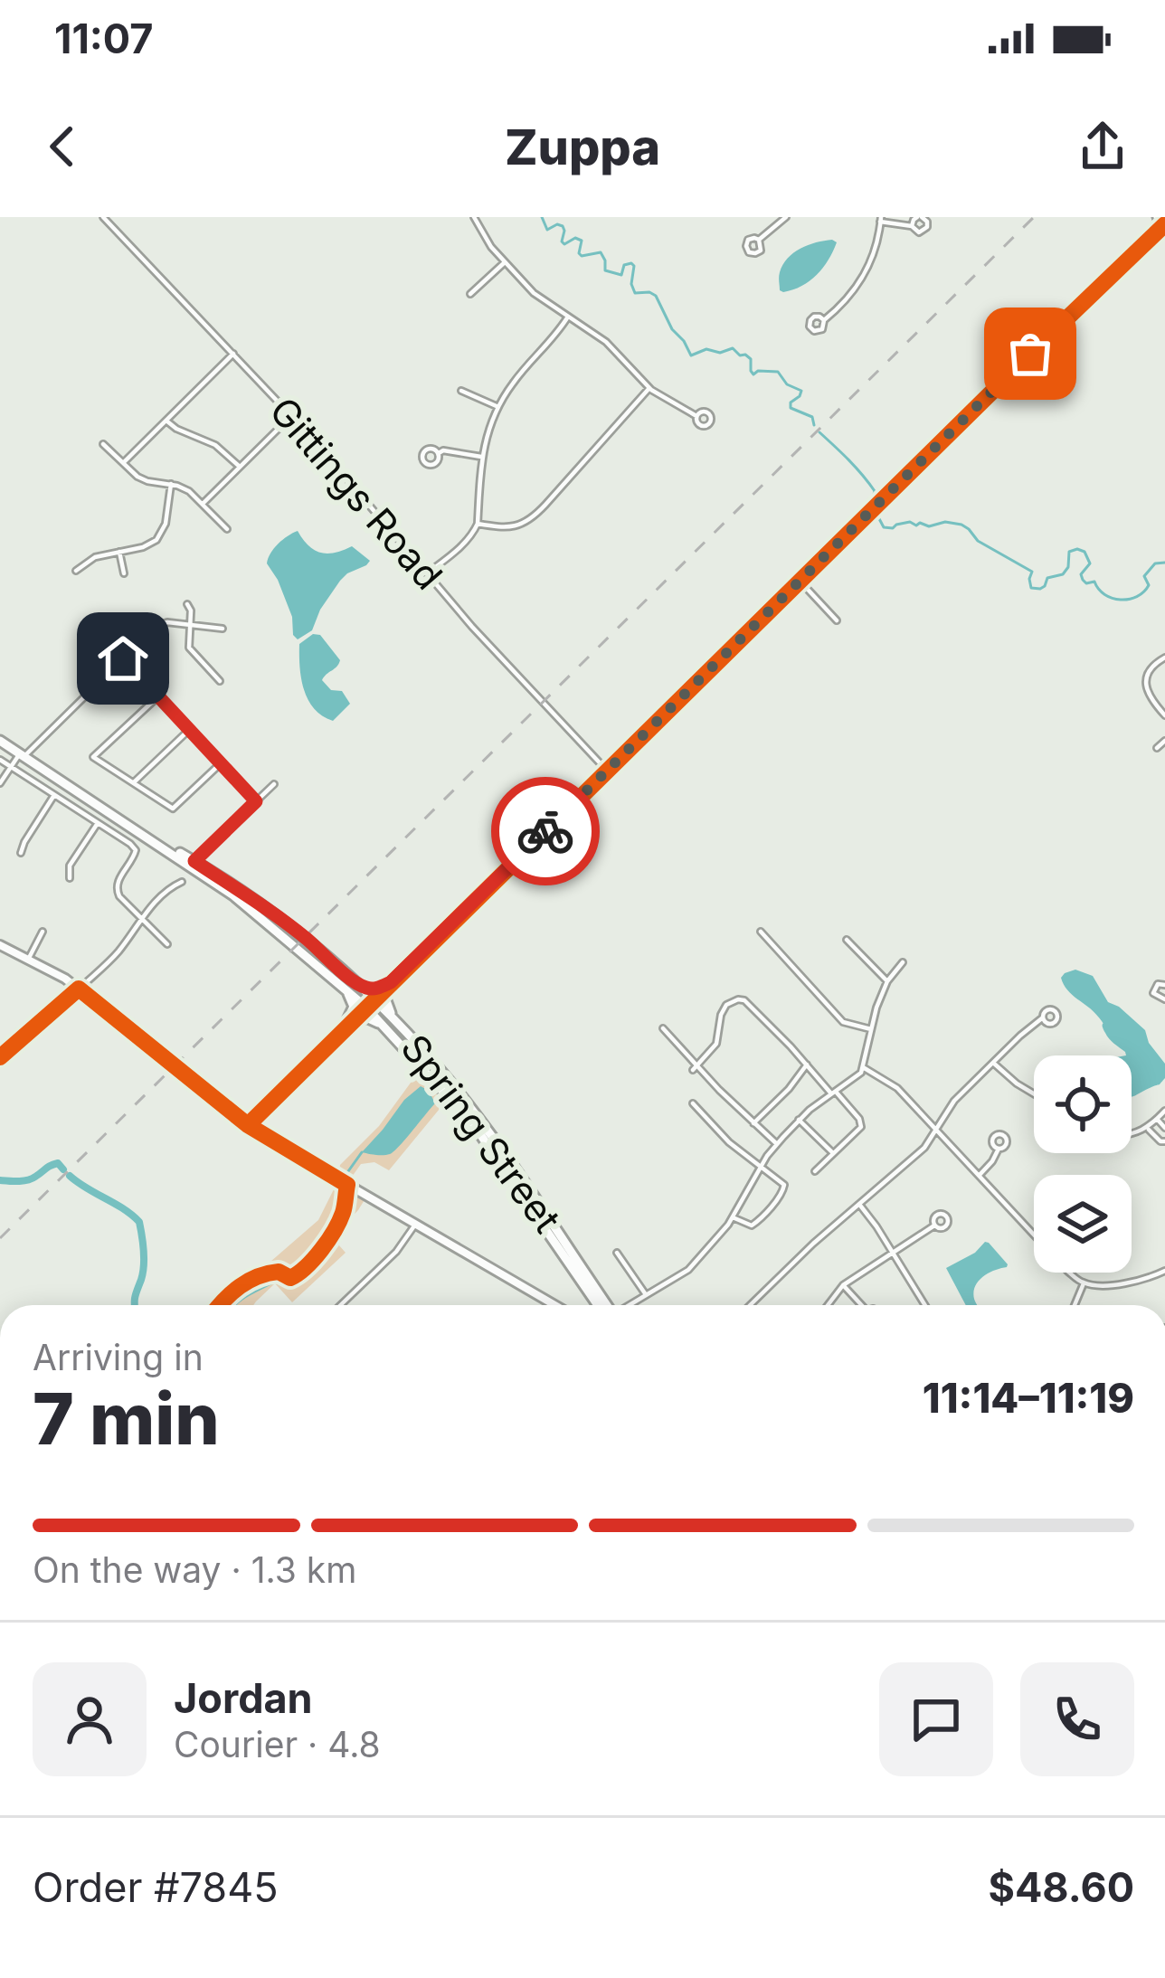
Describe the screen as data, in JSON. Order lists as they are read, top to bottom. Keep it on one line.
{"streets":{"main road":["Spring Street"],"street":["Gittings Road"]},"page":{"status":"11:07","header":"Zuppa","heading":["7 min","Arriving in","11:14–11:19"],"panel":["Jordan","Courier · 4.8","Order #7845","$48.60"],"bar":"On the way · 1.3 km"}}
